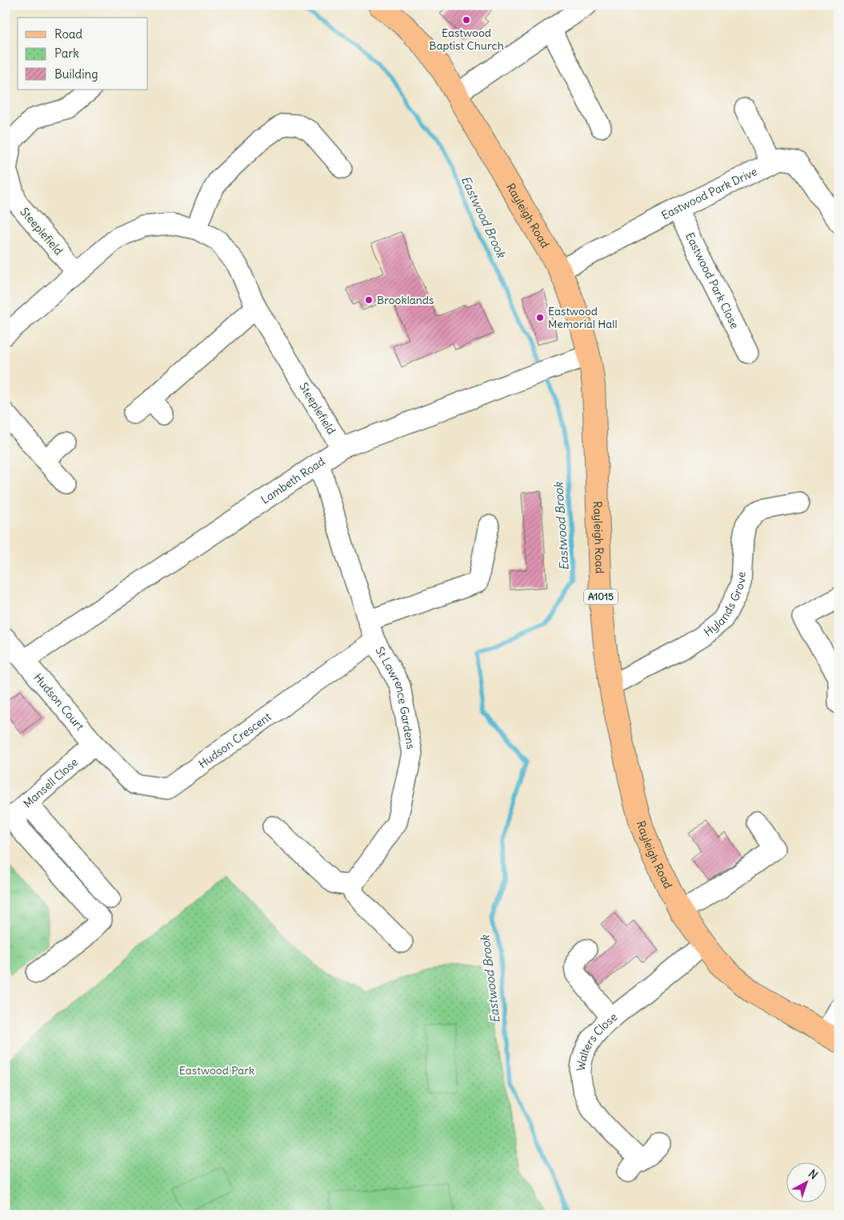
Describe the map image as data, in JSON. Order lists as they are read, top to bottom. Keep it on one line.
{"streets":{"main road":["Rayleigh Road","A1015"],"street":["Eastwood Park Drive","Steeplefield","Eastwood Park Close","Lambeth Road","Hylands Grove","St Lawrence Gardens","Hudson Court","Hudson Crescent","Mansell Close","Walters Close"]},"crossings":[["Eastwood Park Drive","Rayleigh Road"],["Eastwood Park Drive","Eastwood Park Close"],["Rayleigh Road","Lambeth Road"],["Rayleigh Road","Hylands Grove"],["Rayleigh Road","Walters Close"],["Steeplefield","Lambeth Road"],["Lambeth Road","St Lawrence Gardens"],["Lambeth Road","Hudson Court"],["St Lawrence Gardens","Hudson Crescent"],["Hudson Court","Hudson Crescent"],["Hudson Court","Mansell Close"],["Hudson Crescent","Mansell Close"]],"water":["Eastwood Brook"],"parks":["Eastwood Park"],"places":["Eastwood Baptist Church","Brooklands","Eastwood Memorial Hall"],"legend":["Road","Park","Building"],"north":"top right"}
